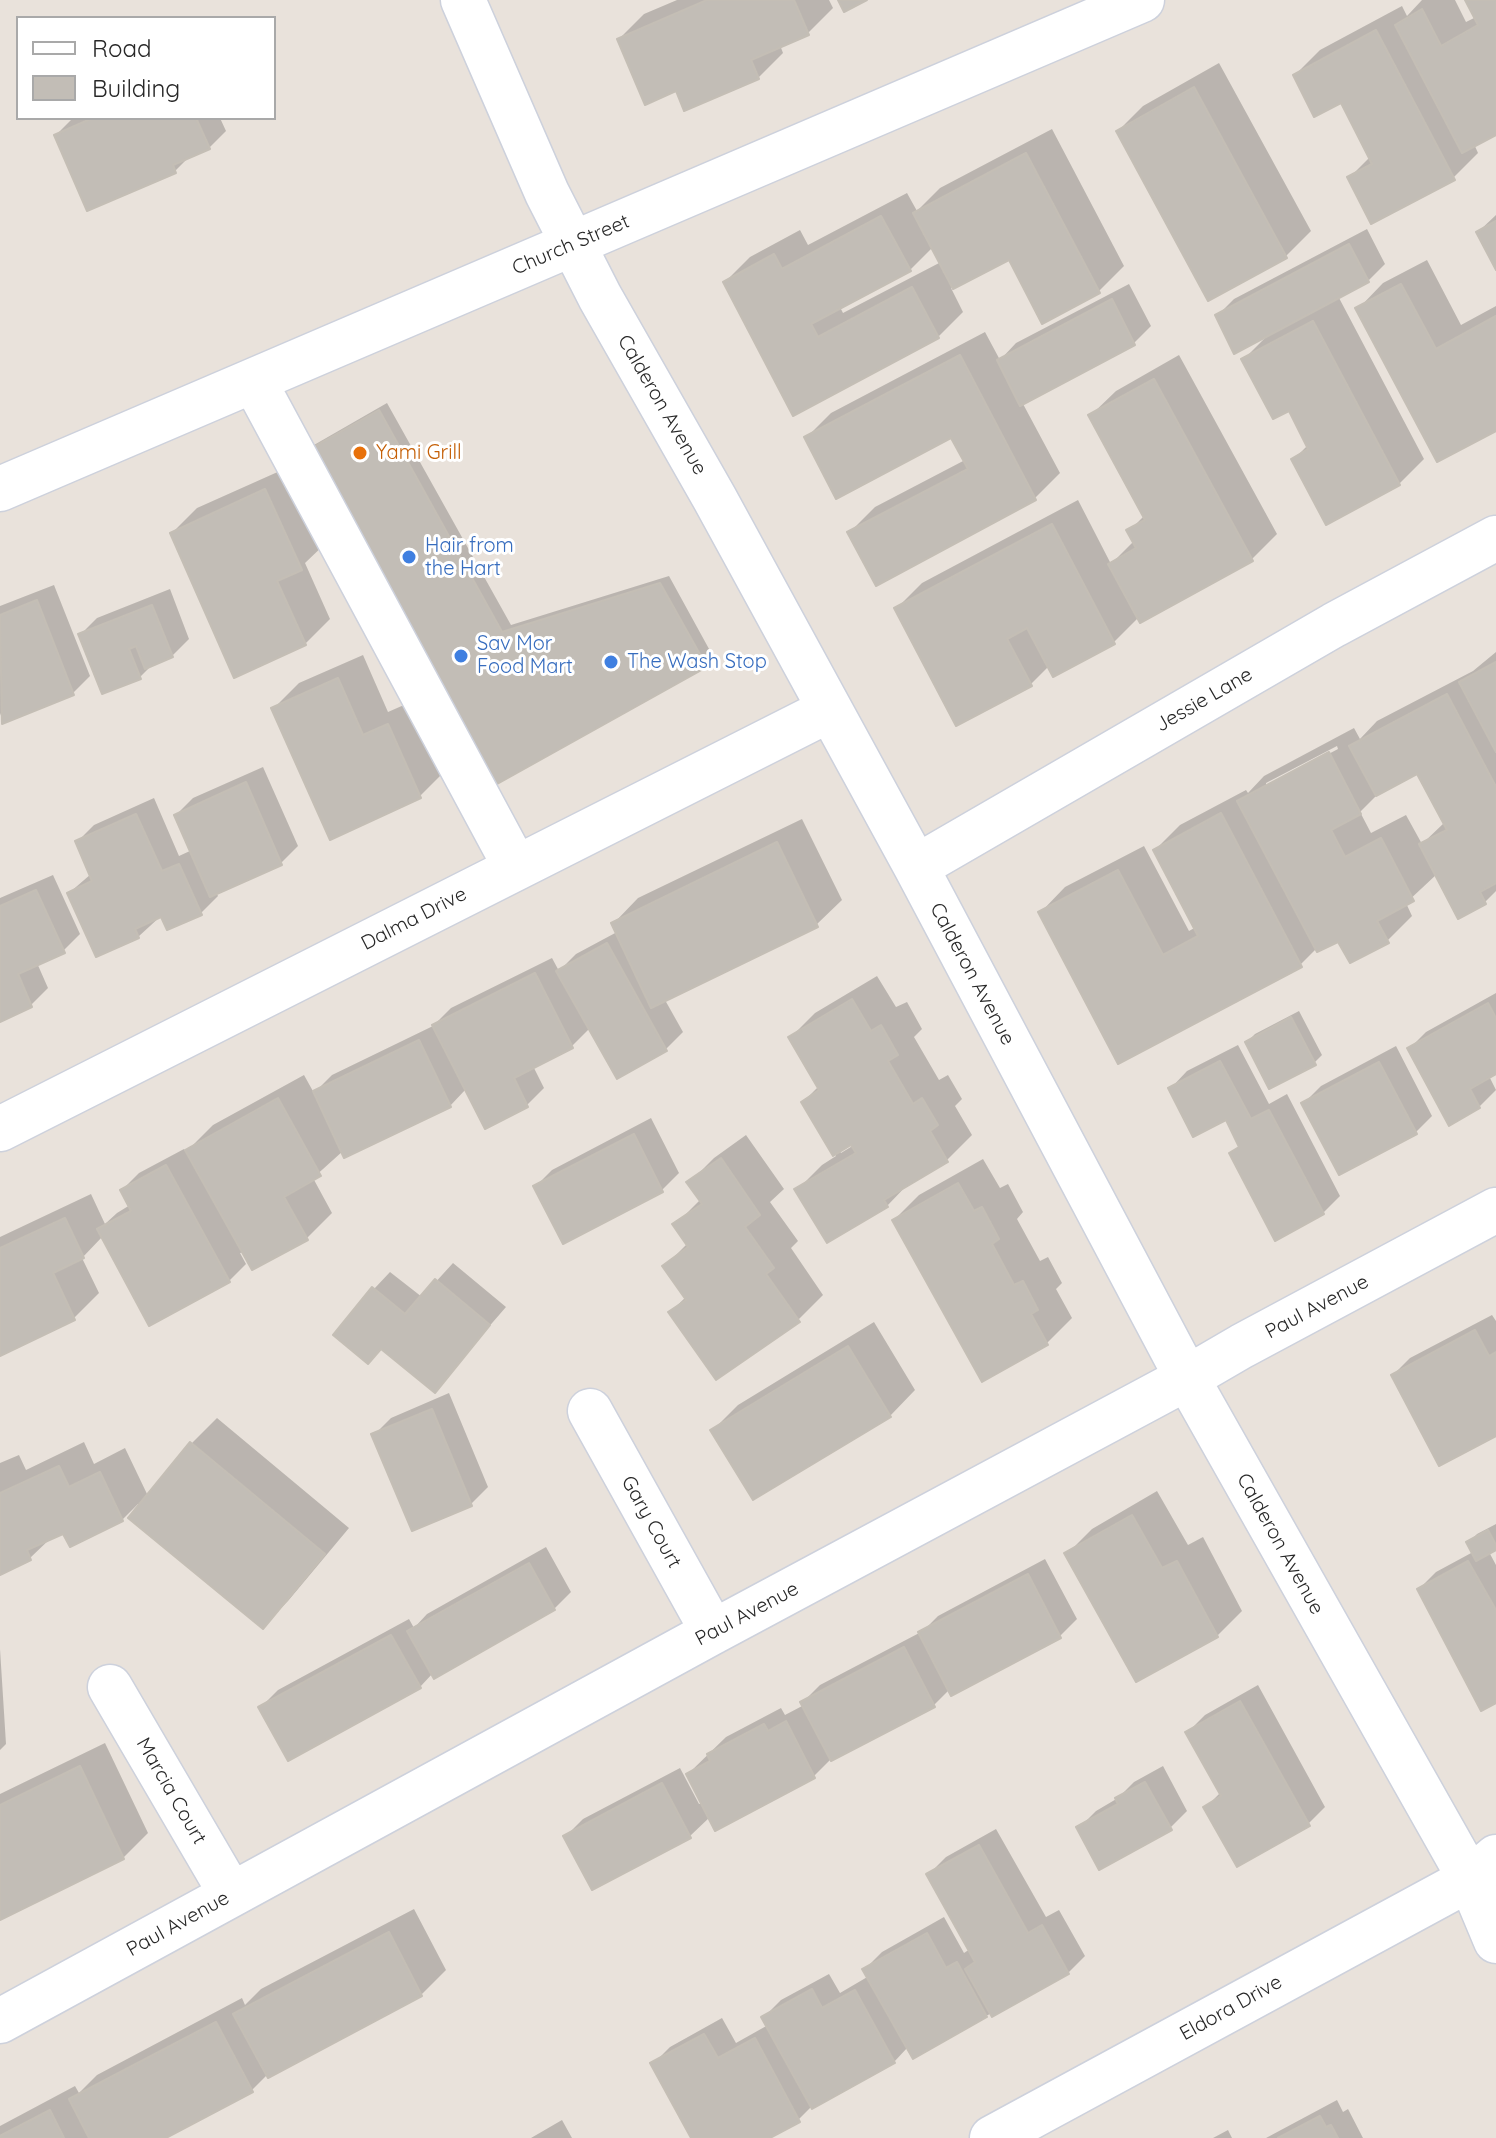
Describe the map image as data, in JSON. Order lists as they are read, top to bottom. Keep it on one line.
{"streets":{"street":["Church Street","Calderon Avenue","Jessie Lane","Dalma Drive","Paul Avenue","Gary Court","Marcia Court","Eldora Drive"]},"crossings":[["Church Street","Calderon Avenue"],["Calderon Avenue","Jessie Lane"],["Calderon Avenue","Dalma Drive"],["Calderon Avenue","Paul Avenue"],["Calderon Avenue","Eldora Drive"],["Paul Avenue","Gary Court"],["Paul Avenue","Marcia Court"]],"places":["Yami Grill","Hair from the Hart","Sav Mor Food Mart","The Wash Stop"],"legend":["Road","Building"]}
